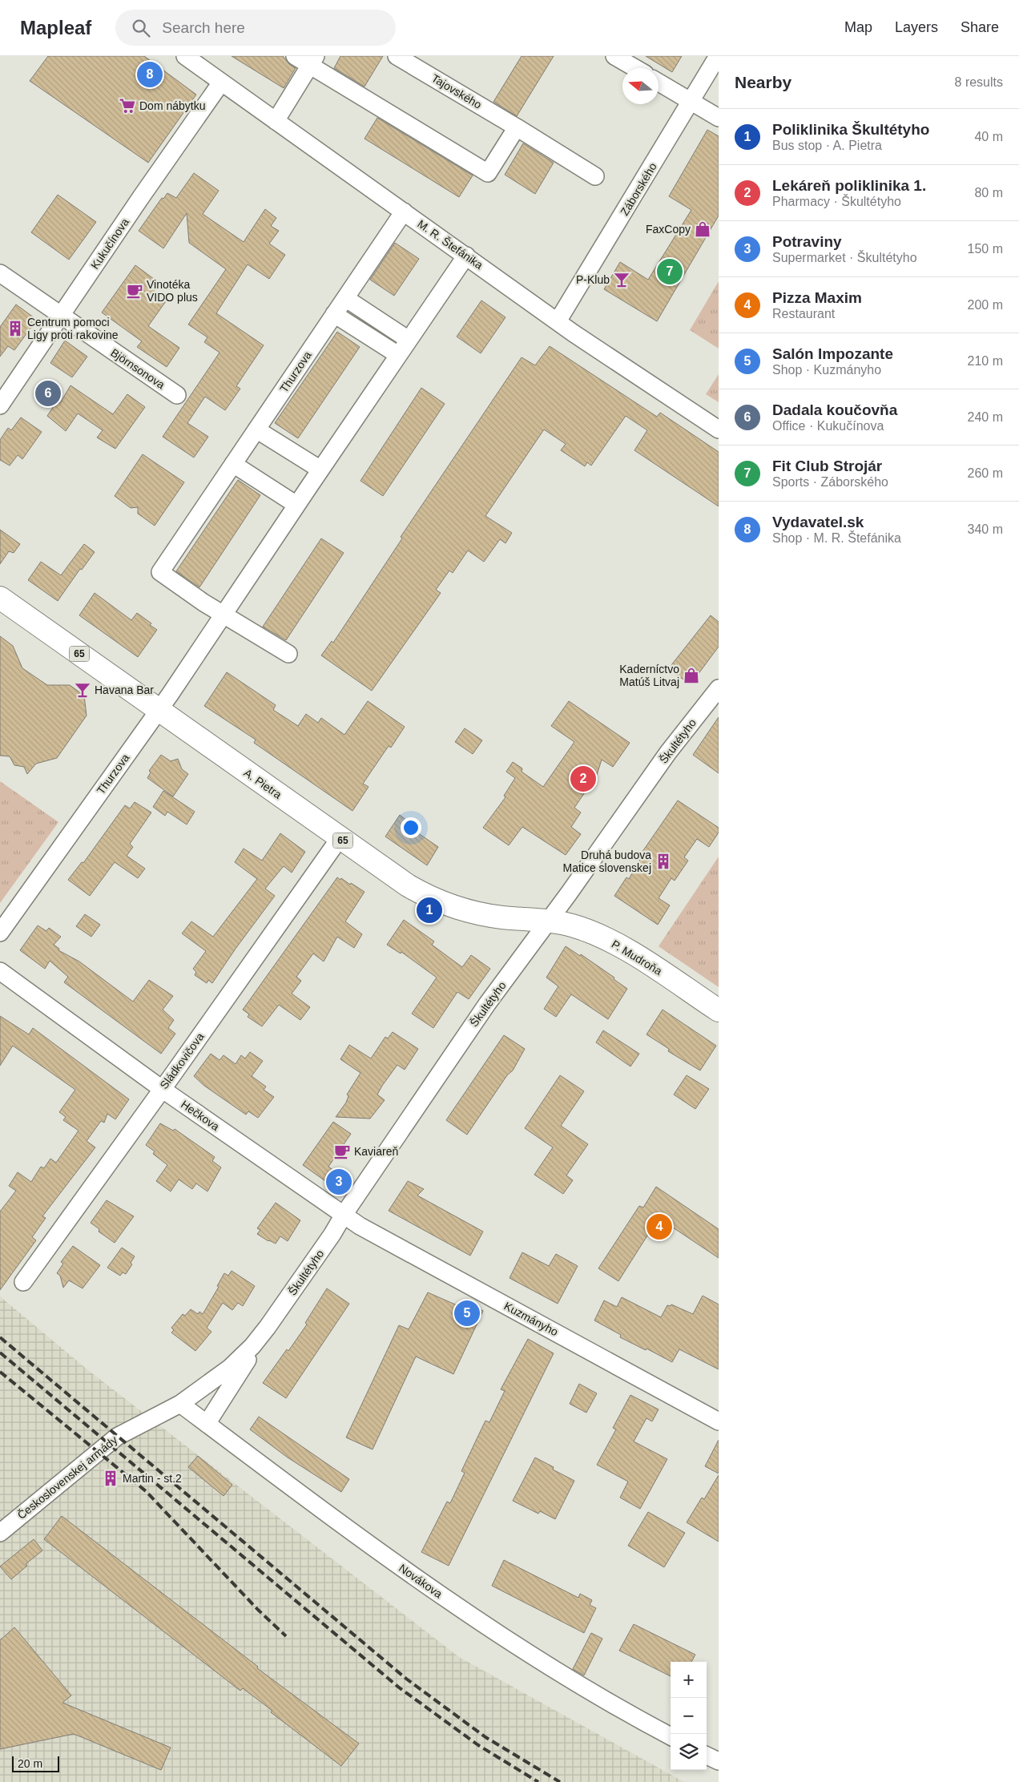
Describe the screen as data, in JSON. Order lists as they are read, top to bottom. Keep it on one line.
{"streets":{"main road":["65","A. Pietra","P. Mudroňa"],"street":["Tajovského","Záborského","Kukučínova","M. R. Štefánika","Björnsonova","Thurzova","Škultétyho","Sládkovičova","Hečkova","Kuzmányho","Československej armády","Novákova"]},"crossings":[["Záborského","M. R. Štefánika"],["Kukučínova","M. R. Štefánika"],["Kukučínova","Björnsonova"],["M. R. Štefánika","Thurzova"],["Thurzova","A. Pietra"],["Škultétyho","A. Pietra"],["Škultétyho","P. Mudroňa"],["Škultétyho","Hečkova"],["Škultétyho","Kuzmányho"],["Škultétyho","Československej armády"],["Škultétyho","Novákova"],["A. Pietra","P. Mudroňa"],["A. Pietra","Sládkovičova"],["Sládkovičova","Hečkova"],["Hečkova","Kuzmányho"]],"places":{"supermarket":["Dom nábytku"],"shop":["FaxCopy","Kaderníctvo Matúš Litvaj"],"bar":["P-Klub","Havana Bar"],"cafe":["Vinotéka VIDO plus","Kaviareň"],"building":["Centrum pomoci Ligy proti rakovine","Druhá budova Matice slovenskej","Martin - st.2"]},"scale_bar":"20 m","north":"left","page":{"header":"Mapleaf","search":"Search here","nav":["Map","Layers","Share"],"heading":["Nearby","8 results"],"pins":["8","7","6","2","1","3","4","5"],"list":[{"mark":"1","name":"Poliklinika Škultétyho","note":"Bus stop · A. Pietra","value":"40 m"},{"mark":"2","name":"Lekáreň poliklinika 1.","note":"Pharmacy · Škultétyho","value":"80 m"},{"mark":"3","name":"Potraviny","note":"Supermarket · Škultétyho","value":"150 m"},{"mark":"4","name":"Pizza Maxim","note":"Restaurant","value":"200 m"},{"mark":"5","name":"Salón Impozante","note":"Shop · Kuzmányho","value":"210 m"},{"mark":"6","name":"Dadala koučovňa","note":"Office · Kukučínova","value":"240 m"},{"mark":"7","name":"Fit Club Strojár","note":"Sports · Záborského","value":"260 m"},{"mark":"8","name":"Vydavatel.sk","note":"Shop · M. R. Štefánika","value":"340 m"}],"map_buttons":["+","−"],"scale":"20 m"}}
